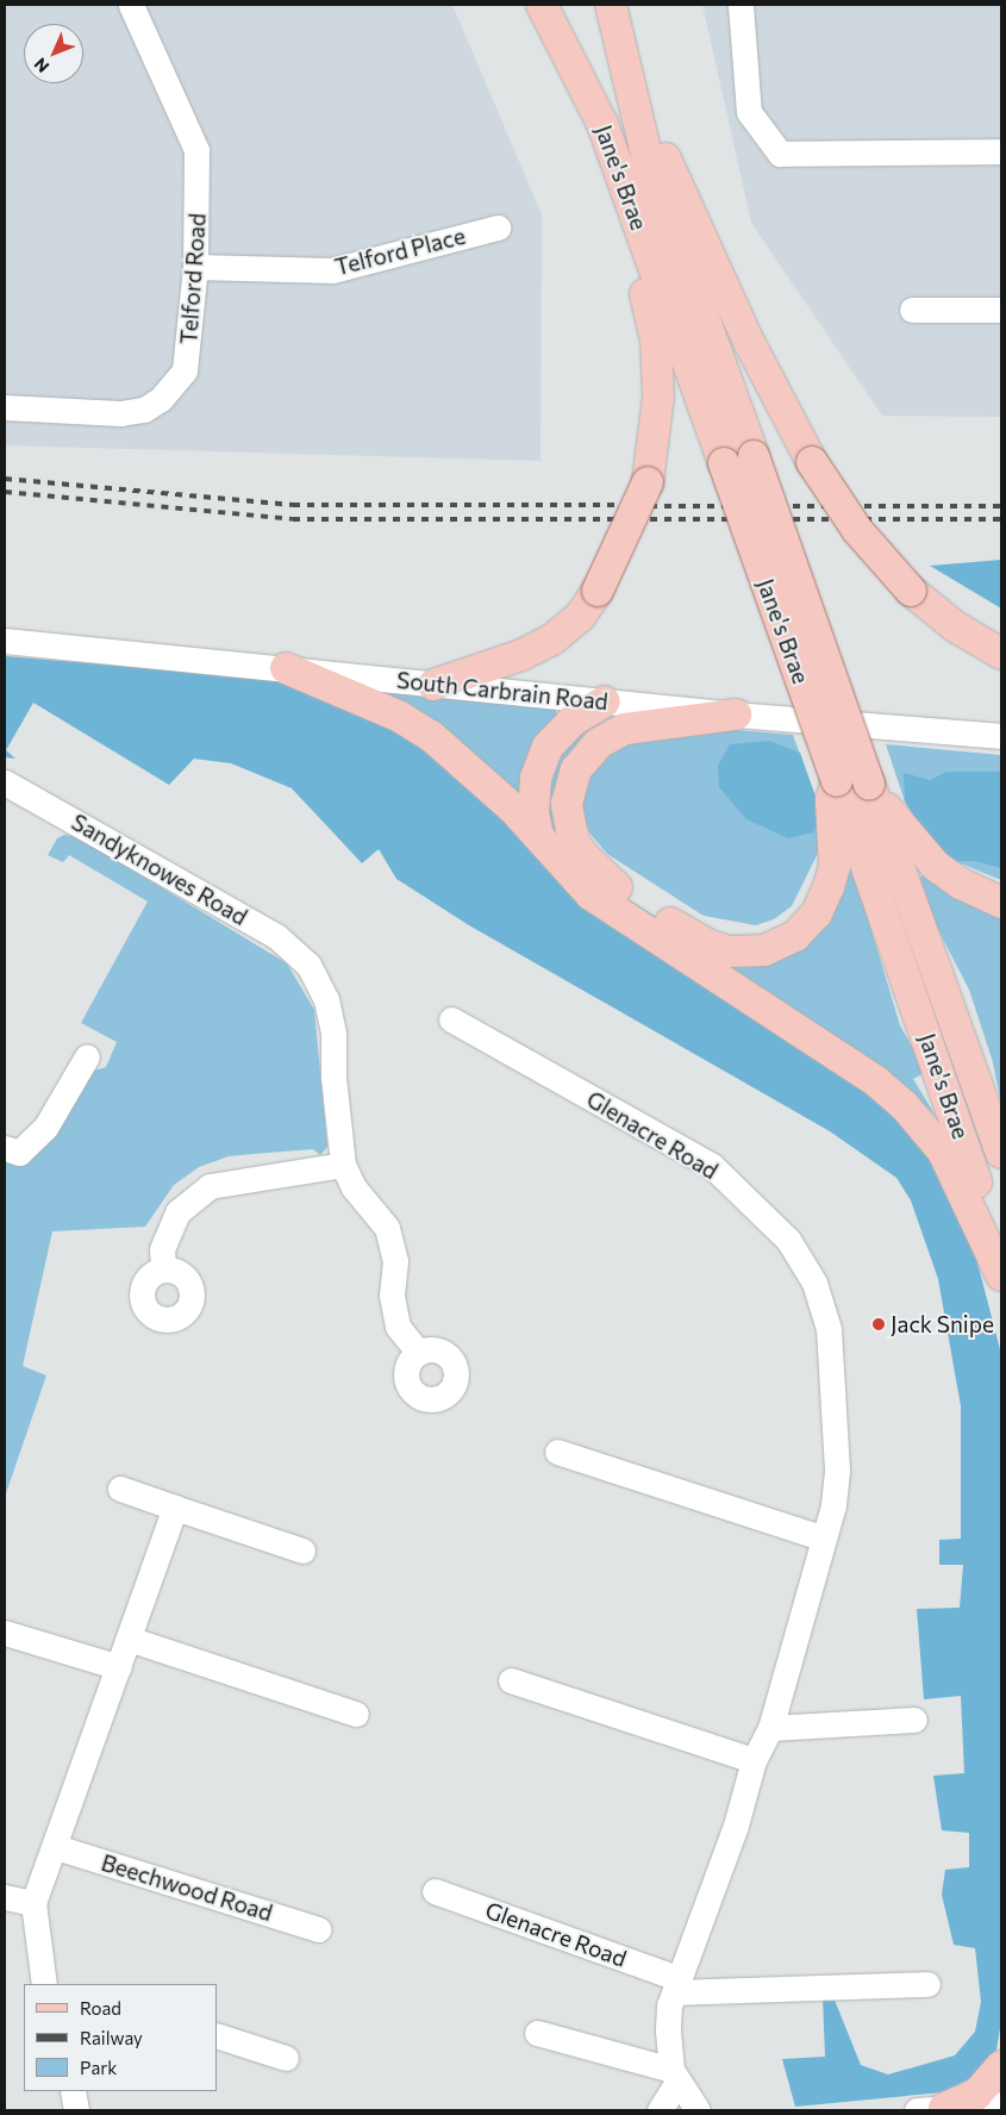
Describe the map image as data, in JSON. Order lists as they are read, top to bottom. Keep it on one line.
{"streets":{"main road":["Jane's Brae"],"street":["Telford Place","Telford Road","South Carbrain Road","Sandyknowes Road","Glenacre Road","Beechwood Road"]},"crossings":[["Telford Place","Telford Road"]],"places":["Jack Snipe"],"legend":["Road","Railway","Park"],"north":"bottom left"}
